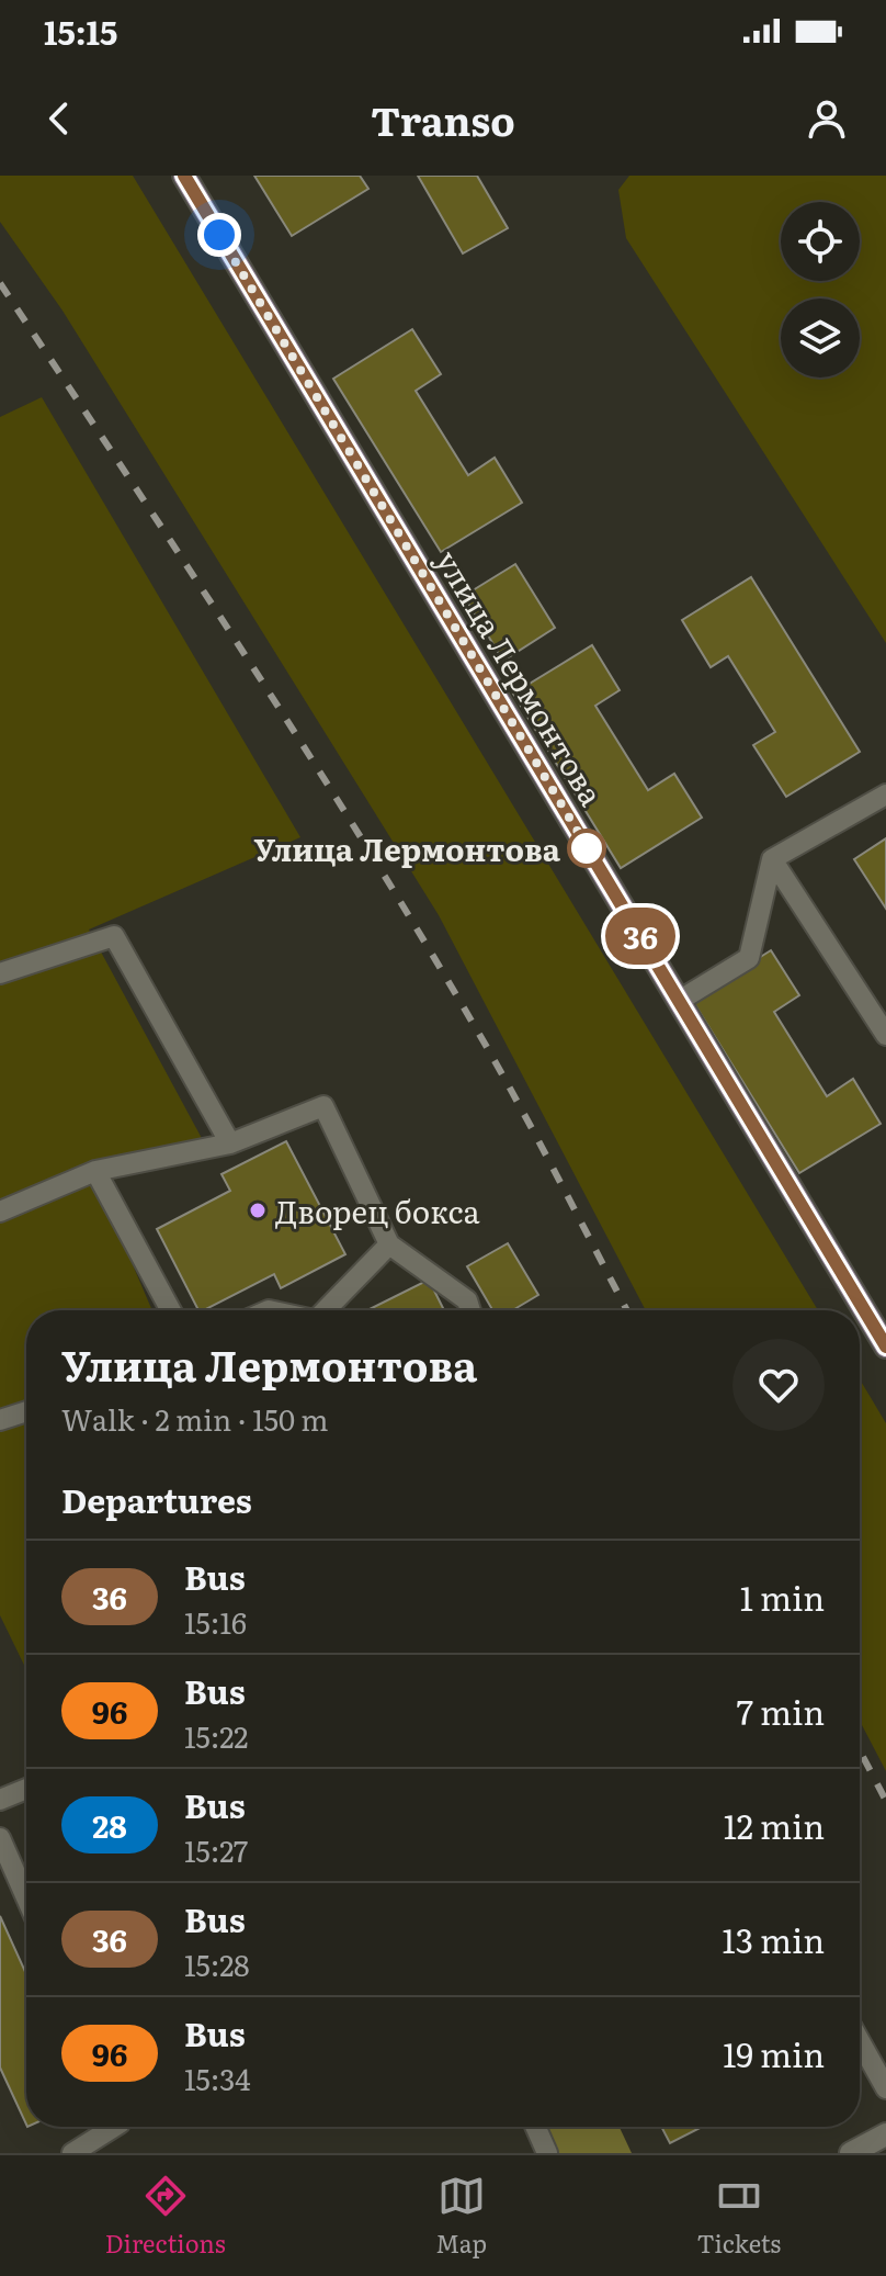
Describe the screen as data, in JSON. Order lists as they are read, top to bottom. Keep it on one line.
{"streets":{"main road":["улица Лермонтова"]},"places":["Улица Лермонтова","Дворец бокса"],"lines":["bus line 36"],"page":{"status":"15:15","header":"Transo","on_map":"36","heading":[["Улица Лермонтова","Walk · 2 min · 150 m"],"Departures"],"list":[{"mark":"36","name":"Bus","note":"15:16","value":"1 min"},{"mark":"96","name":"Bus","note":"15:22","value":"7 min"},{"mark":"28","name":"Bus","note":"15:27","value":"12 min"},{"mark":"36","name":"Bus","note":"15:28","value":"13 min"},{"mark":"96","name":"Bus","note":"15:34","value":"19 min"}],"tabs":["Directions","Map","Tickets"]}}
